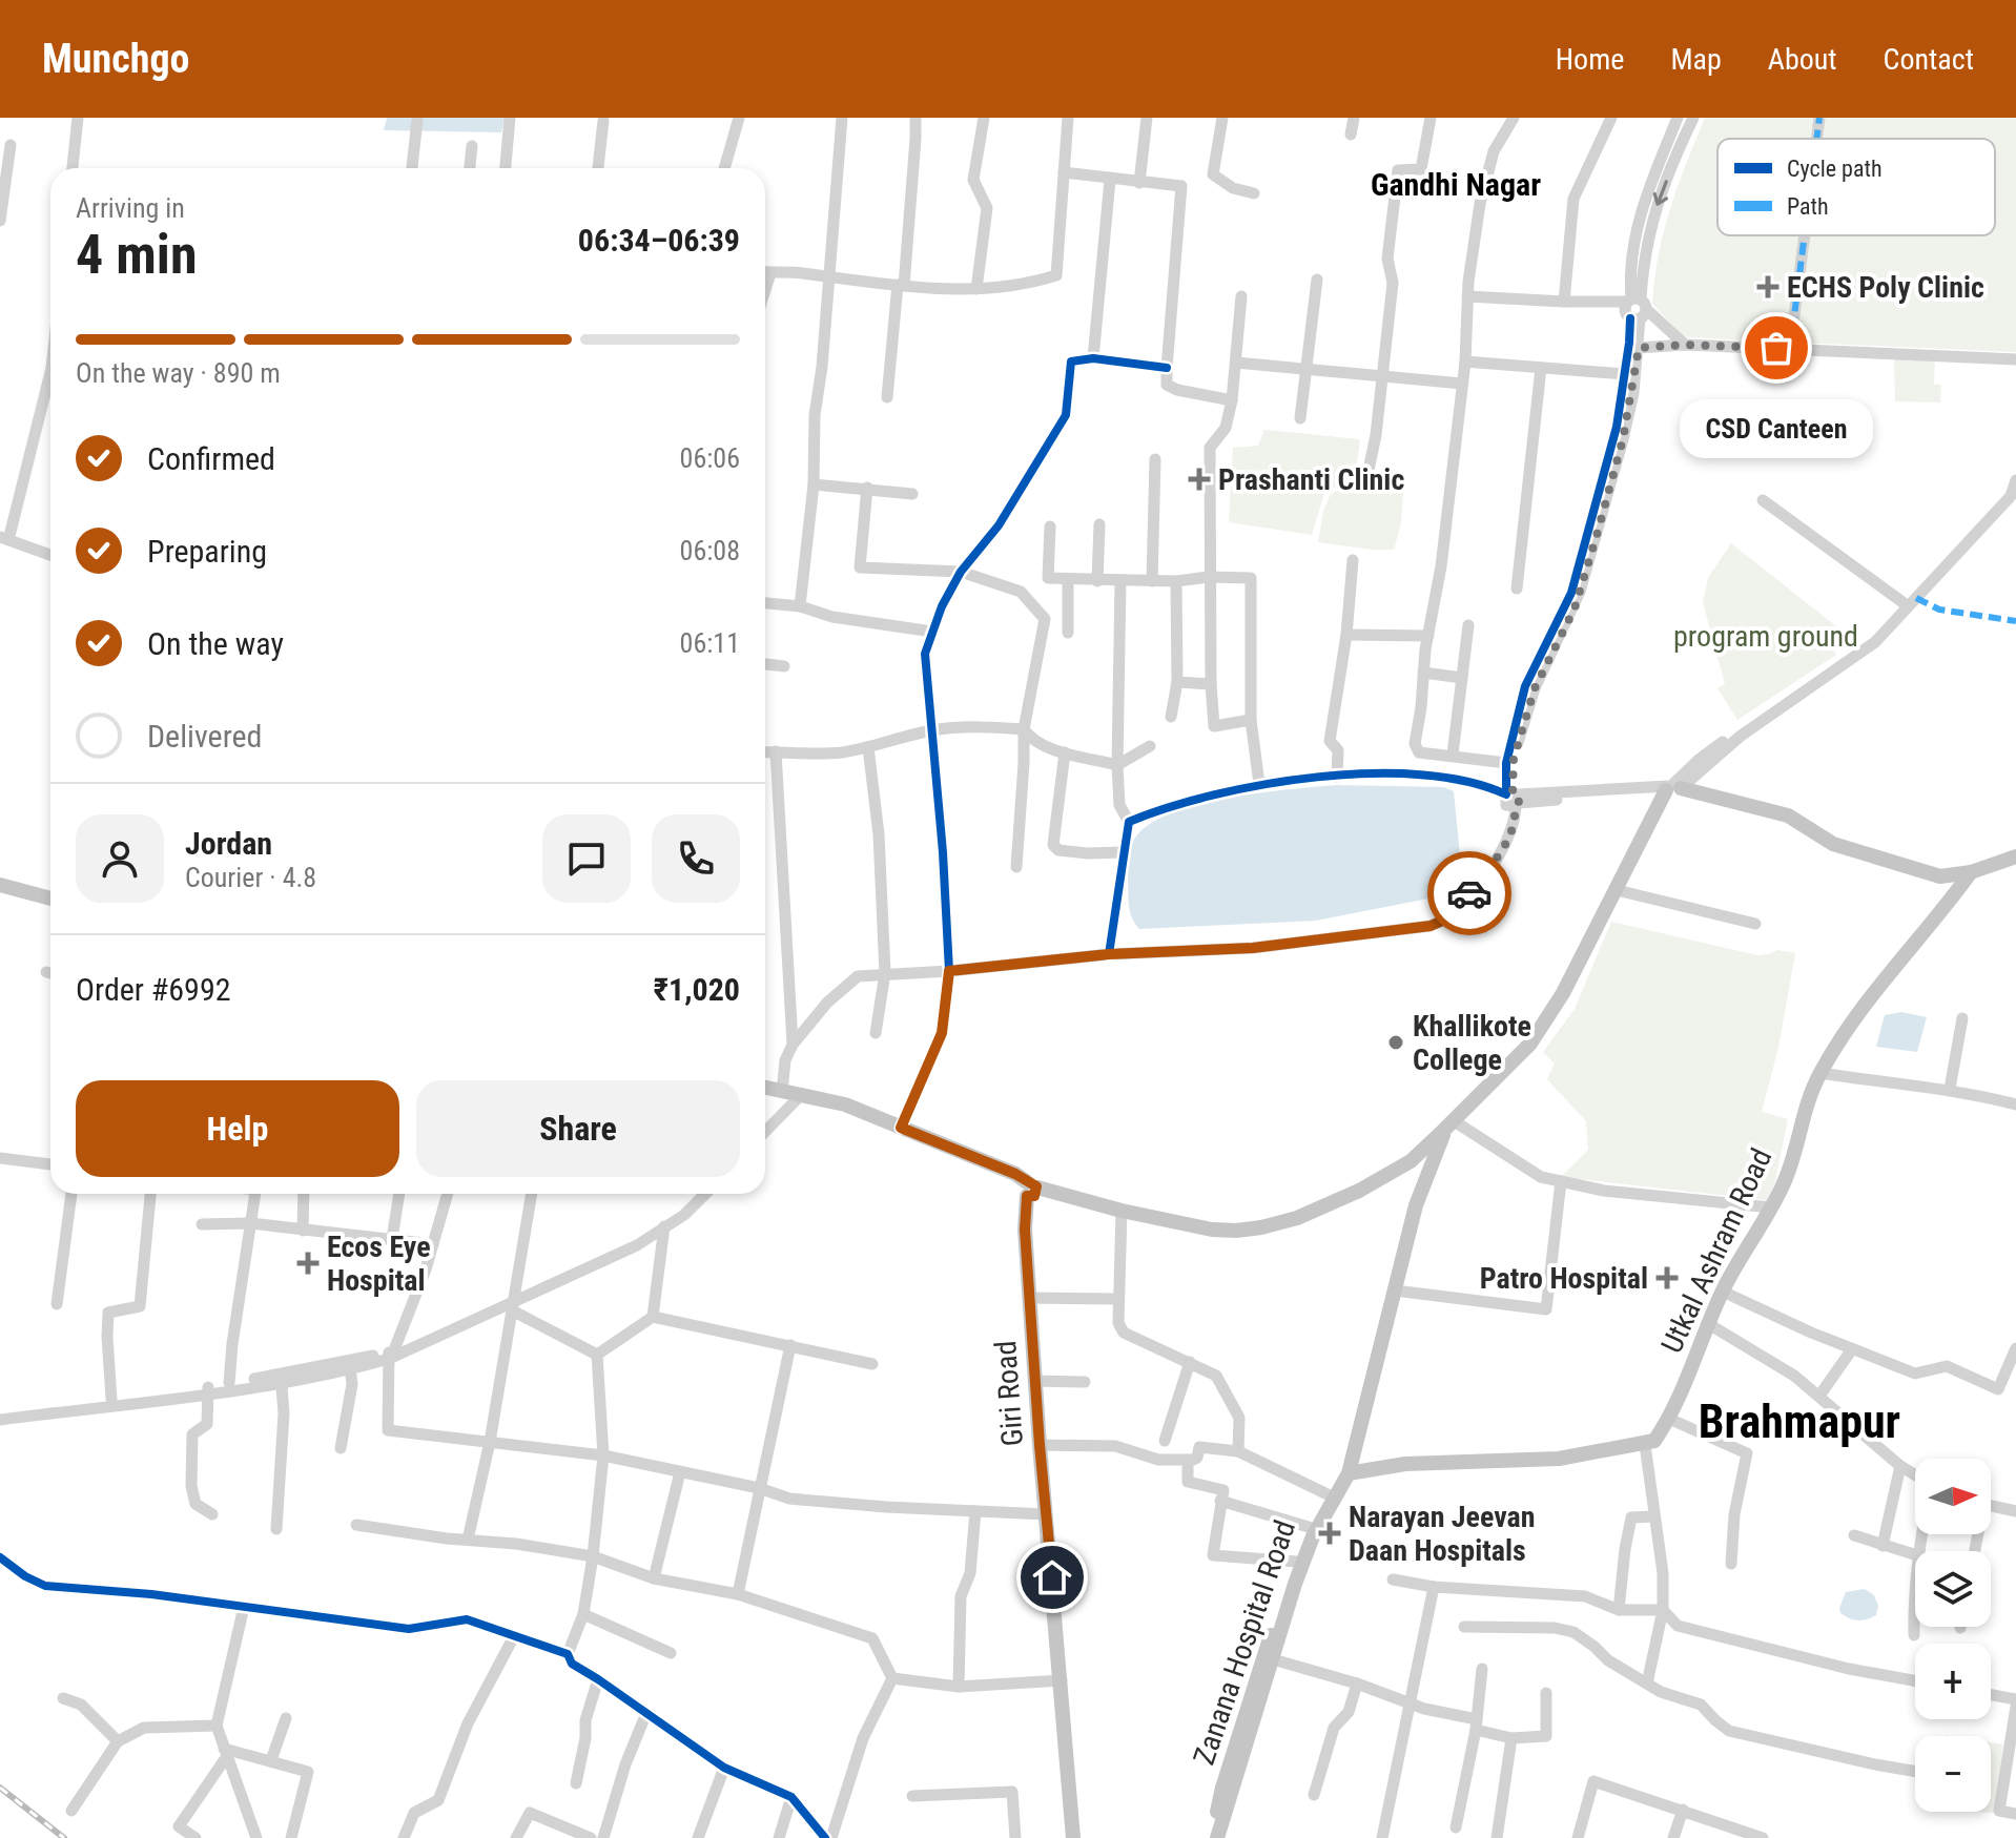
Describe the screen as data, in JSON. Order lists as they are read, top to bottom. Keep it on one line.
{"streets":{"main road":["Utkal Ashram Road","Giri Road","Zanana Hospital Road"]},"districts":["Gandhi Nagar","Brahmapur"],"parks":["program ground"],"places":{"health":["ECHS Poly Clinic","Prashanti Clinic","Ecos Eye Hospital","Patro Hospital","Narayan Jeevan Daan Hospitals"],"other":["CSD Canteen","Khallikote College"]},"legend":["Cycle path","Path"],"north":"right","page":{"header":"Munchgo","nav":["Home","Map","About","Contact"],"heading":["4 min","Arriving in","06:34–06:39"],"panel":["Jordan","Courier · 4.8","Order #6992","₹1,020"],"bar":"On the way · 890 m","bubble":"CSD Canteen","list":[["Confirmed","06:06"],["Preparing","06:08"],["On the way","06:11"],"Delivered"],"buttons":["Help","Share"],"map_buttons":["+","−"]}}
